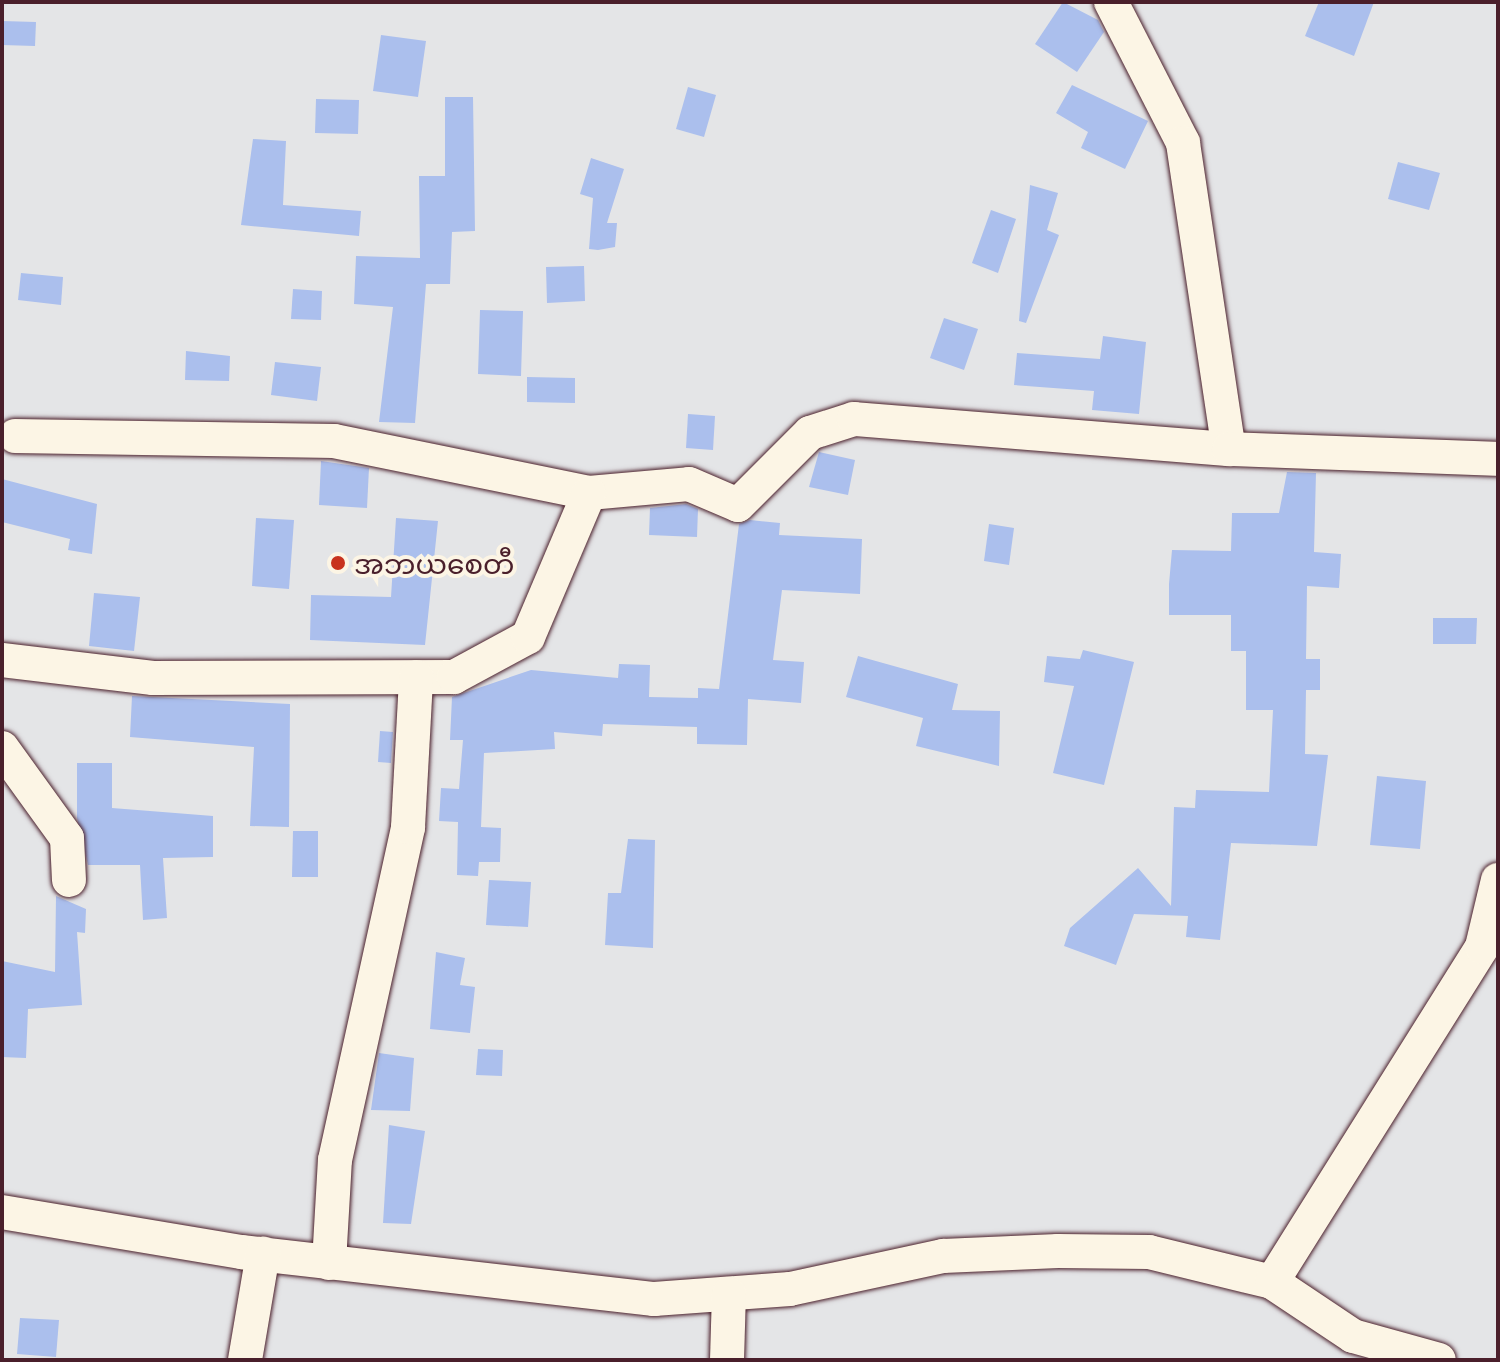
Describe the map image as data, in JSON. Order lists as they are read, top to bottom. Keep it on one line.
{"places":["အဘယစေတီ"]}
